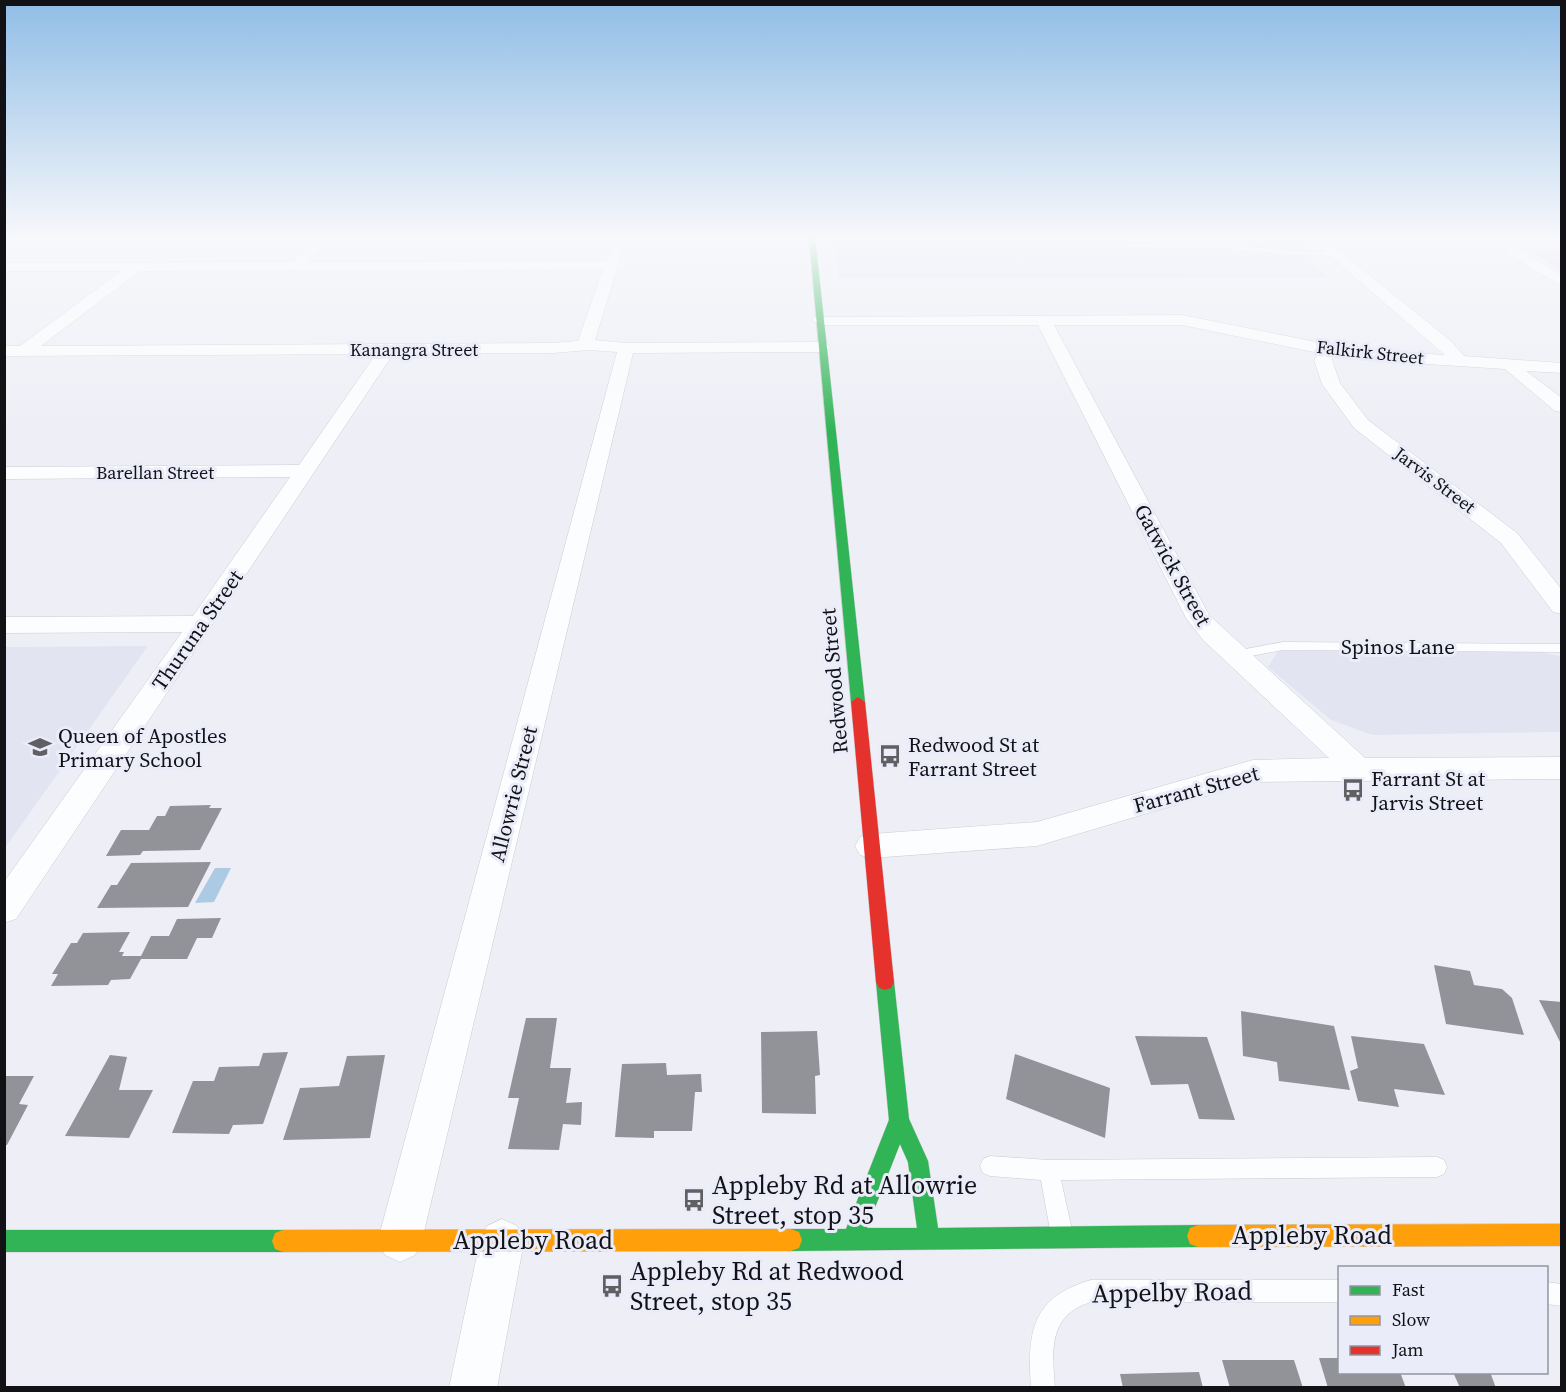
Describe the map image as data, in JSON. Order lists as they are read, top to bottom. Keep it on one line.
{"streets":{"street":["Kanangra Street","Falkirk Street","Barellan Street","Jarvis Street","Gatwick Street","Thuruna Street","Redwood Street","Farrant Street","Allowrie Street","Appleby Road"],"lane":["Spinos Lane","Appelby Road"]},"crossings":[["Kanangra Street","Thuruna Street"],["Kanangra Street","Redwood Street"],["Kanangra Street","Allowrie Street"],["Falkirk Street","Jarvis Street"],["Falkirk Street","Gatwick Street"],["Falkirk Street","Redwood Street"],["Barellan Street","Thuruna Street"],["Gatwick Street","Spinos Lane"],["Gatwick Street","Farrant Street"],["Redwood Street","Farrant Street"],["Redwood Street","Appleby Road"],["Allowrie Street","Appleby Road"]],"places":{"school or university":["Queen of Apostles Primary School"],"bus stop":["Redwood St at Farrant Street","Farrant St at Jarvis Street","Appleby Rd at Allowrie Street, stop 35","Appleby Rd at Redwood Street, stop 35"]},"legend":["Fast","Slow","Jam"]}
